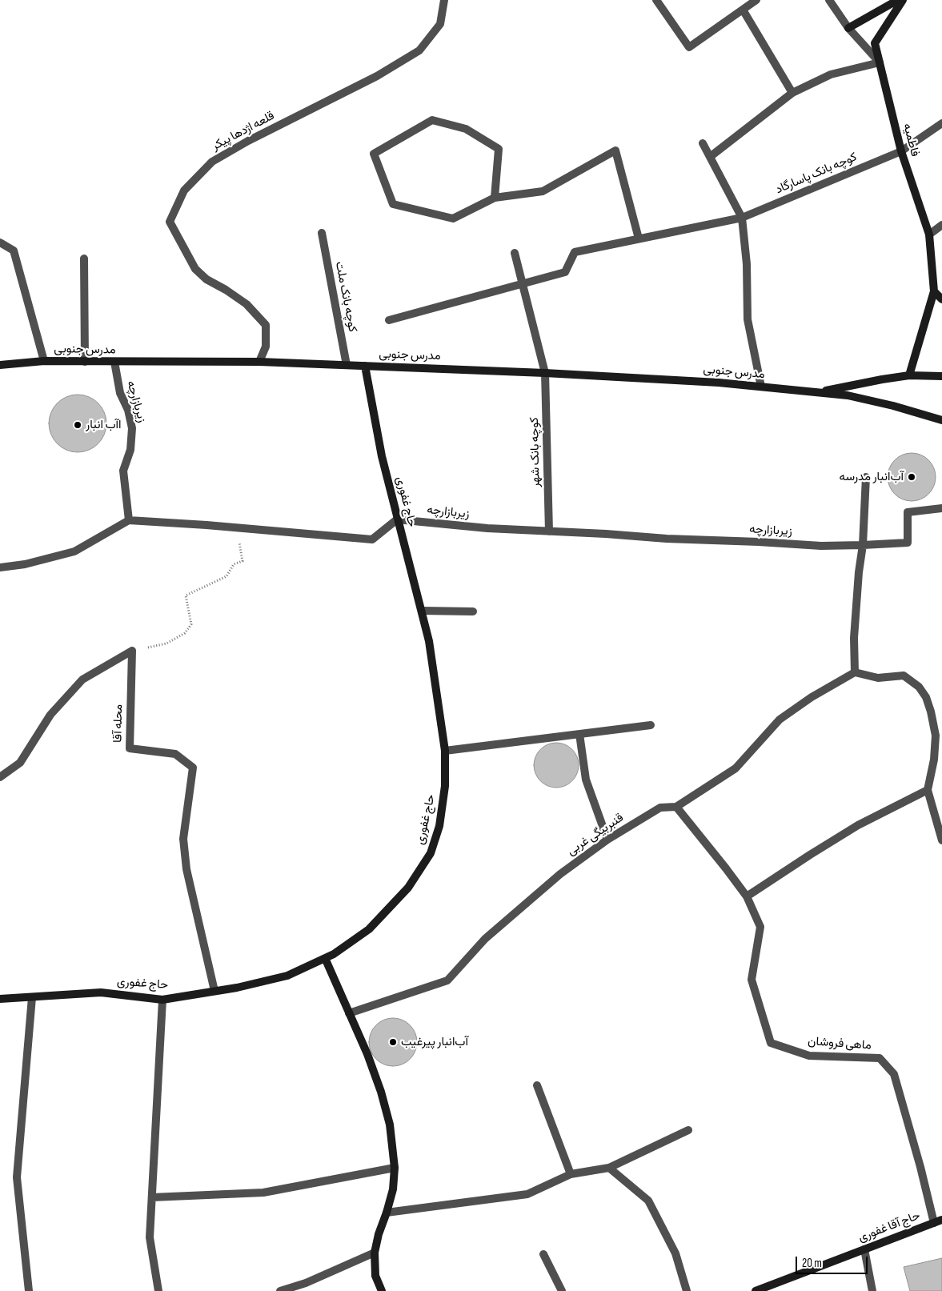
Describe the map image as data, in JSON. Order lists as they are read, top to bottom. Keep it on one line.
{"streets":{"main road":["فاطمیه","مدرس جنوبی","حاج غفوری","حاج آقا غفوری"],"street":["قلعه اژدها پیکر","کوچه بانک پاسارگاد","کوچه بانک ملت","زیربازارچه","کوچه بانک شهر","محله آقا","قنبربیگی غربی","ماهی فروشان"]},"crossings":[["قلعه اژدها پیکر","مدرس جنوبی"],["فاطمیه","کوچه بانک پاسارگاد"],["کوچه بانک پاسارگاد","کوچه بانک شهر"],["کوچه بانک ملت","مدرس جنوبی"],["مدرس جنوبی","زیربازارچه"],["مدرس جنوبی","کوچه بانک شهر"],["مدرس جنوبی","حاج غفوری"],["زیربازارچه","کوچه بانک شهر"],["زیربازارچه","حاج غفوری"],["حاج غفوری","محله آقا"],["قنبربیگی غربی","ماهی فروشان"],["ماهی فروشان","حاج آقا غفوری"]],"places":["اآب انبار","آب‌انبار مدرسه","آب‌انبار پیرغیب"],"scale_bar":"20 m"}
